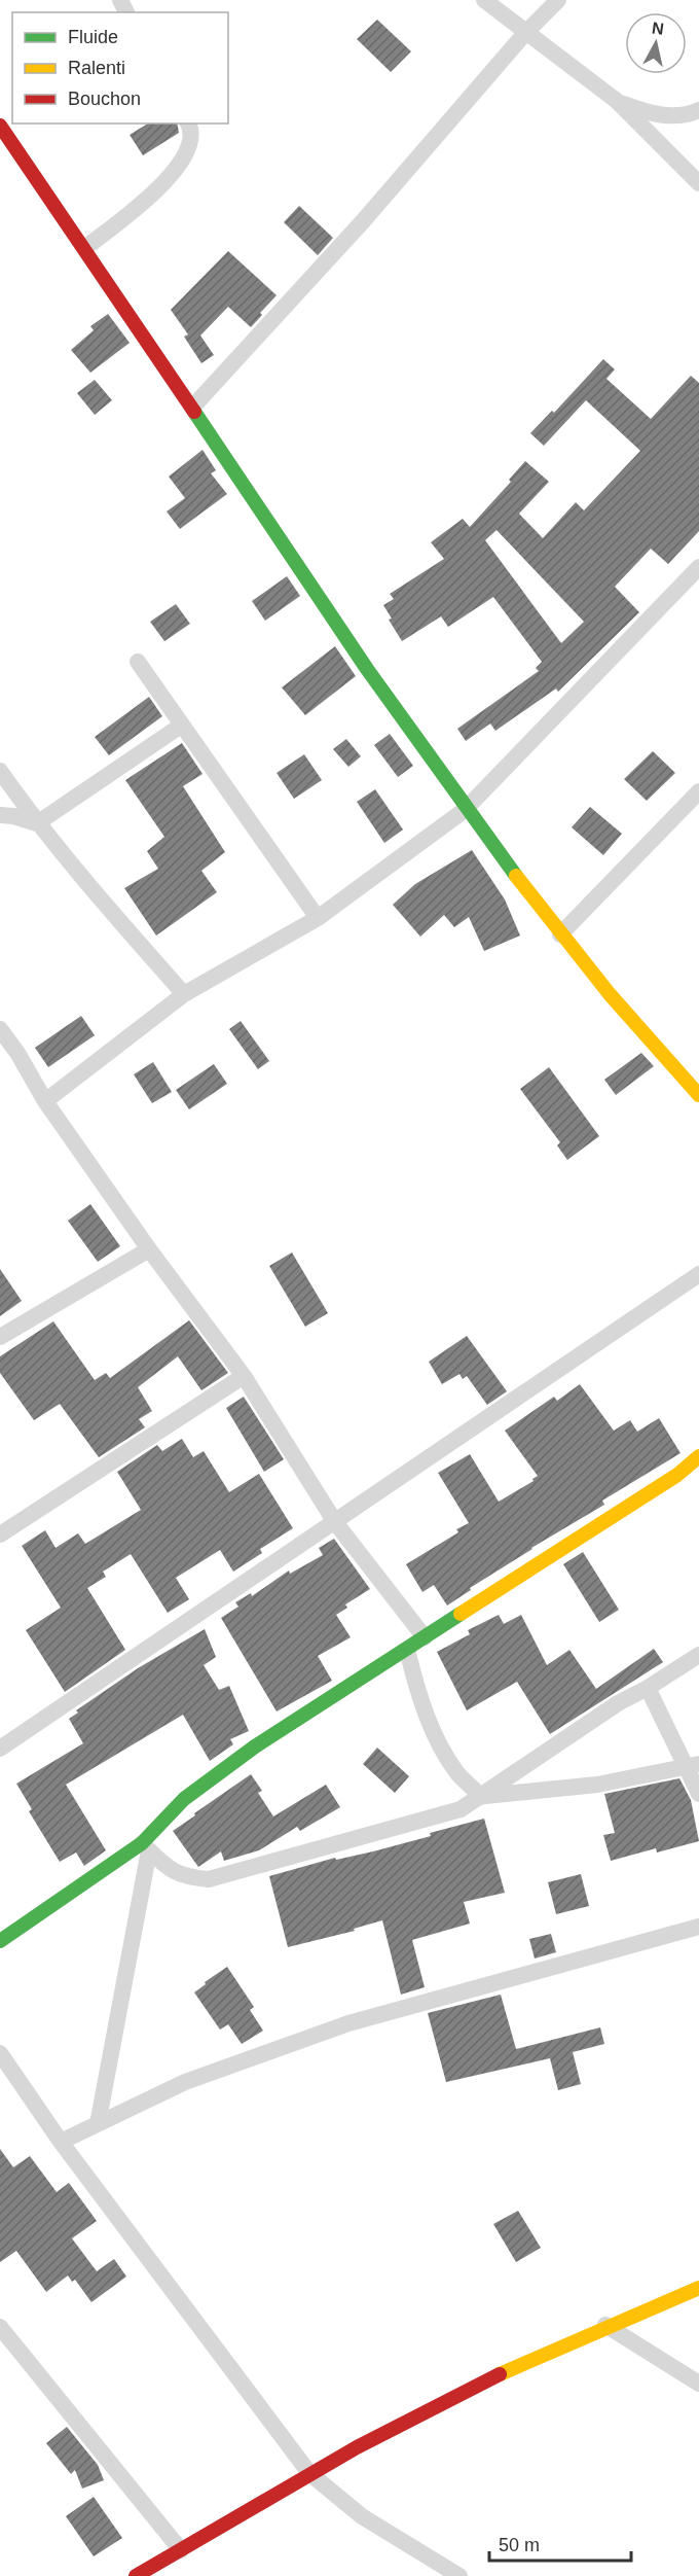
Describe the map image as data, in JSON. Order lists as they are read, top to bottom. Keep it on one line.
{"legend":["Fluide","Ralenti","Bouchon"],"scale_bar":"50 m","north":"top"}
